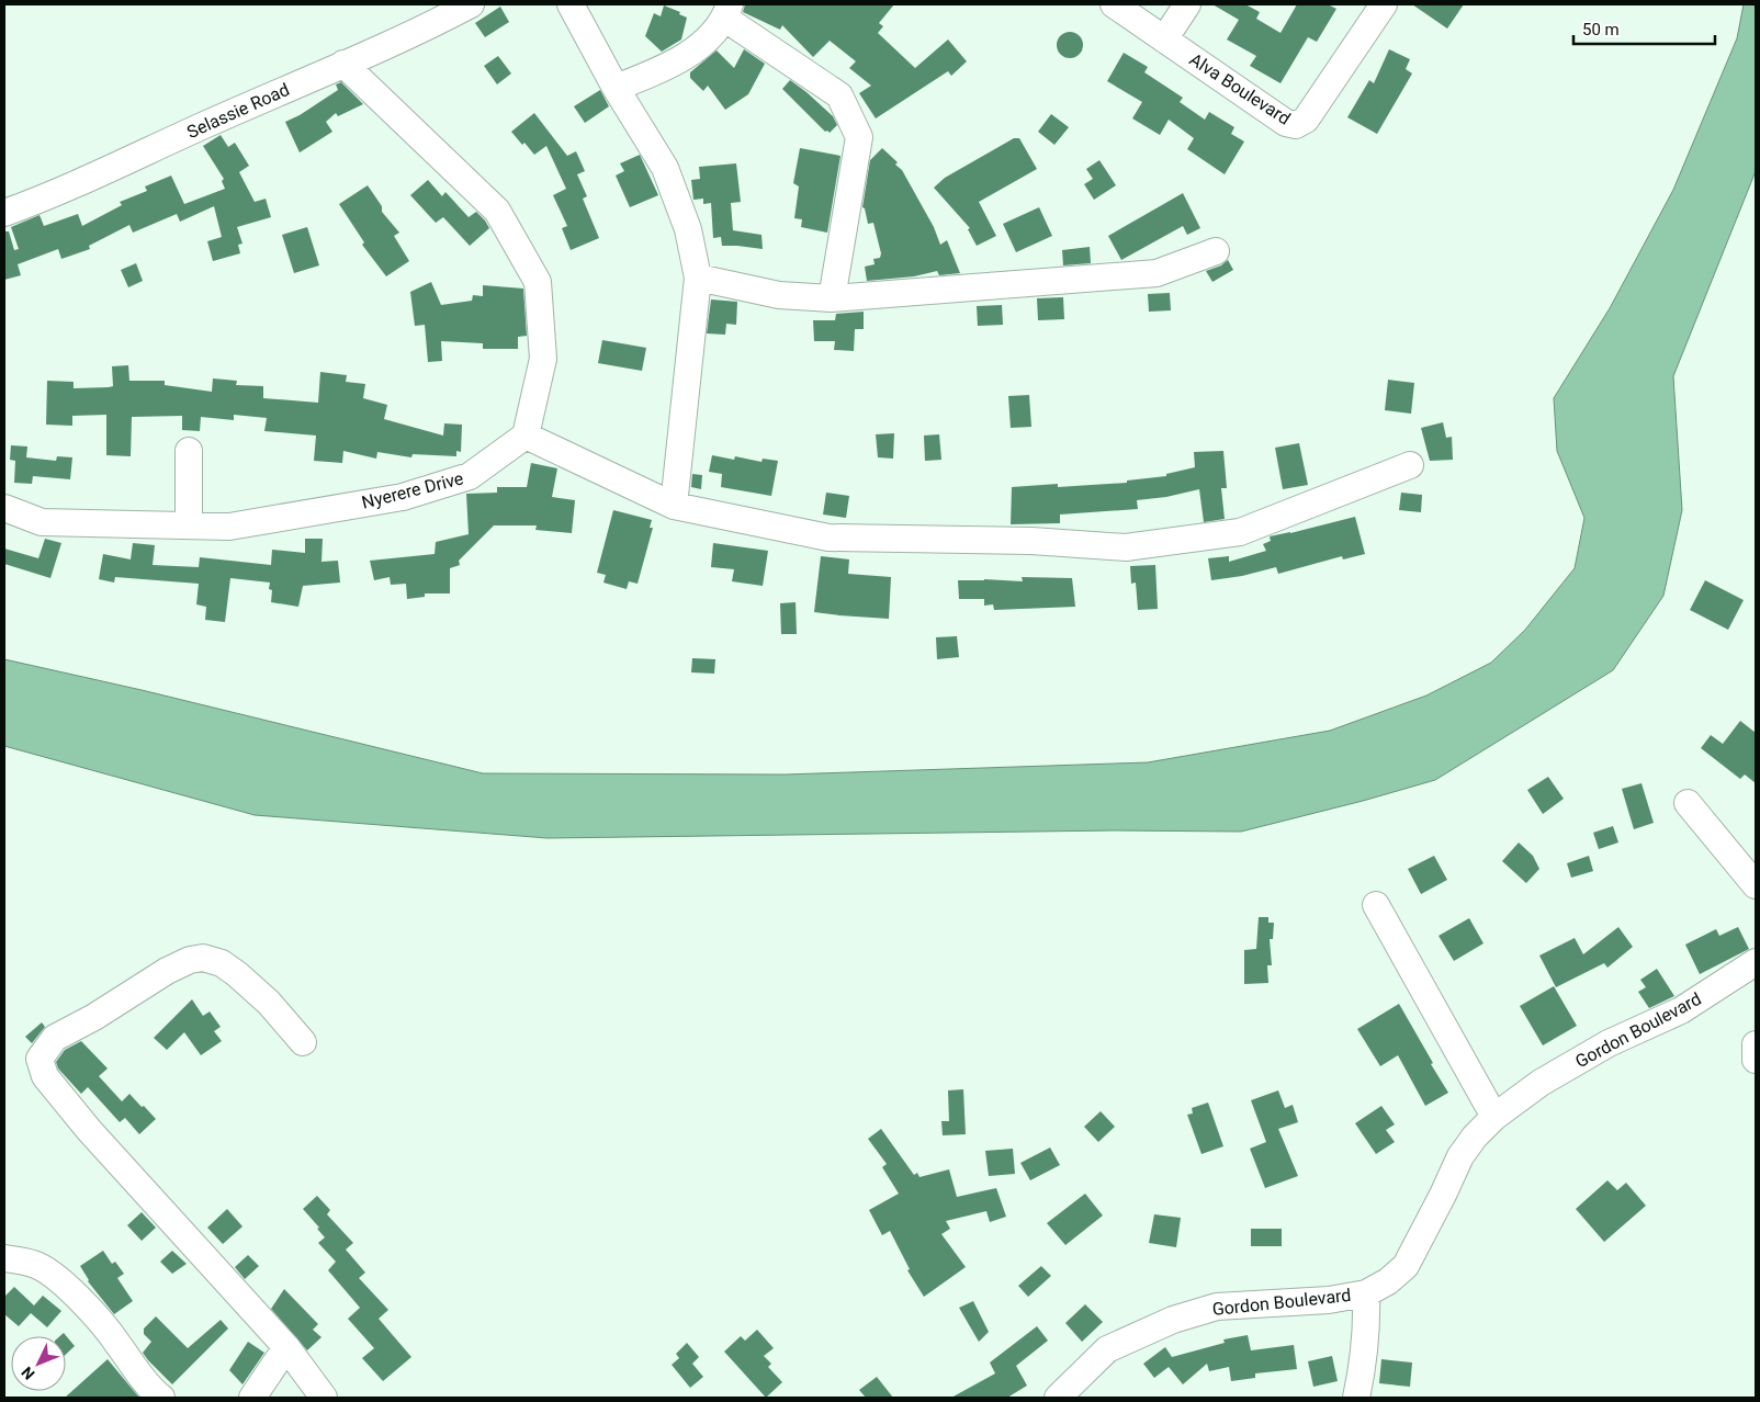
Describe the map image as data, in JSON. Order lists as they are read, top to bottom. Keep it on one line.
{"streets":{"street":["Alva Boulevard","Selassie Road","Nyerere Drive","Gordon Boulevard"]},"scale_bar":"50 m","north":"bottom left"}
